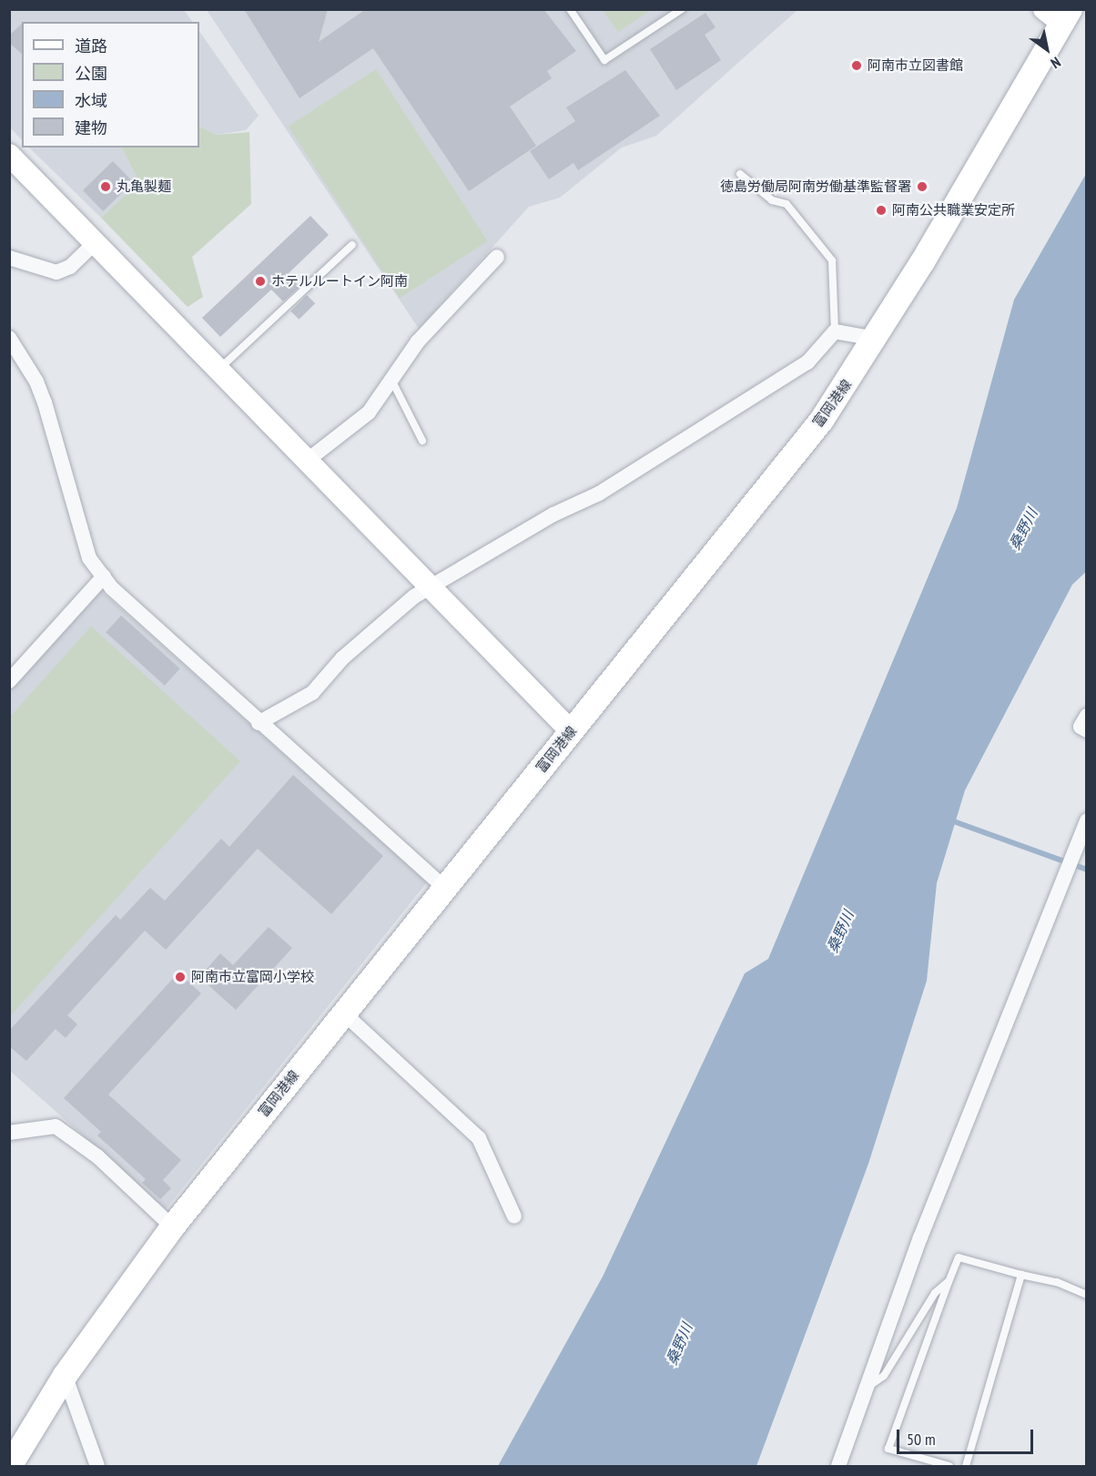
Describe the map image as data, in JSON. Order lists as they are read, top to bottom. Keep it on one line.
{"streets":{"main road":["富岡港線"]},"water":["桑野川"],"places":["阿南市立図書館","丸亀製麺","徳島労働局阿南労働基準監督署","阿南公共職業安定所","ホテルルートイン阿南","阿南市立富岡小学校"],"legend":["道路","公園","水域","建物"],"scale_bar":"50 m","north":"bottom right"}
